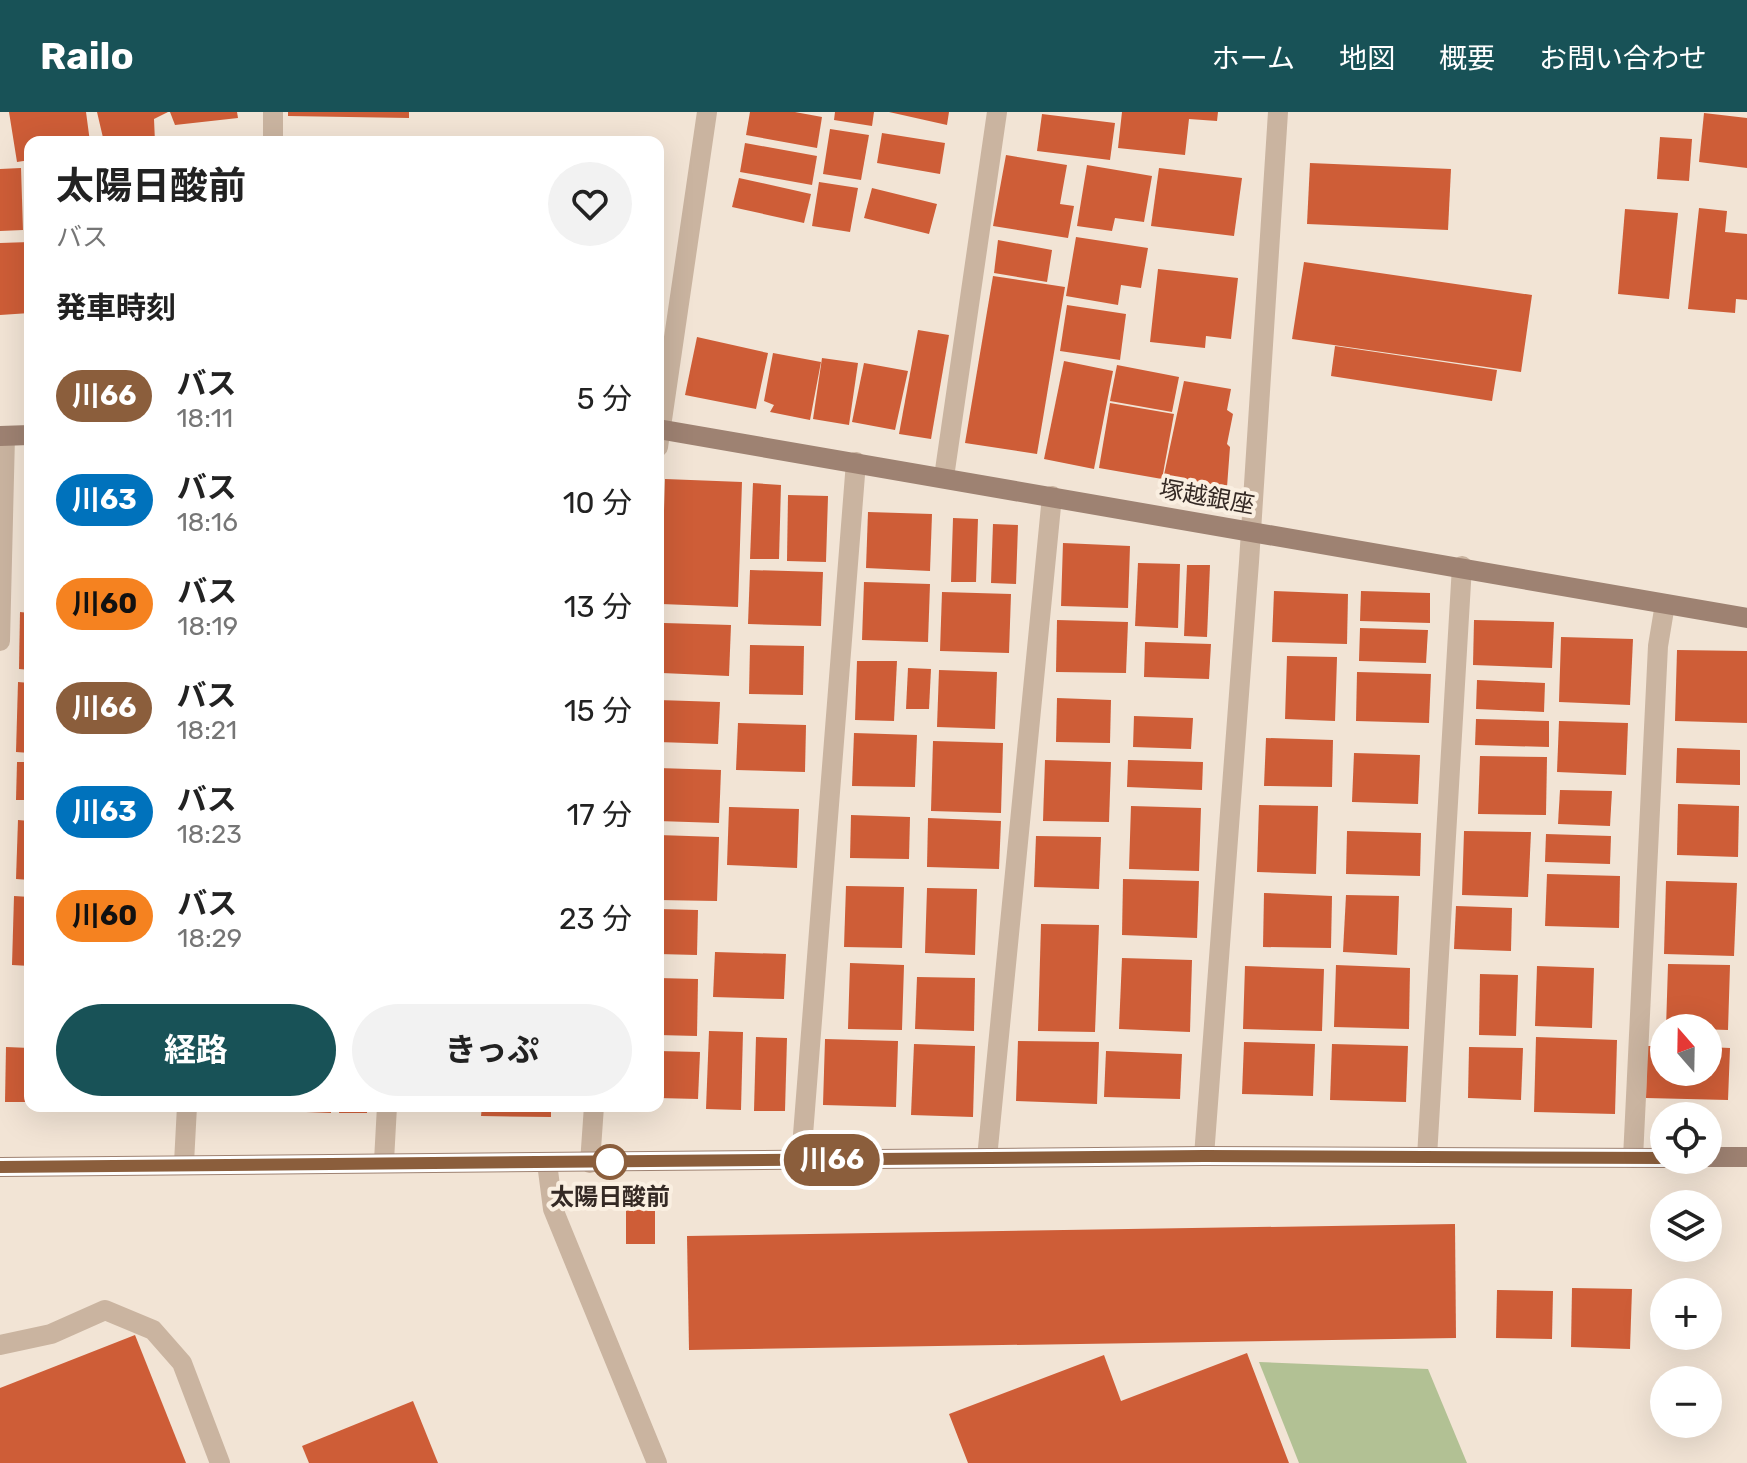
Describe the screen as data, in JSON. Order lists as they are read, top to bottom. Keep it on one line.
{"streets":{"street":["塚越銀座"]},"places":["太陽日酸前"],"lines":["bus line 川66"],"north":"top","page":{"header":"Railo","nav":["ホーム","地図","概要","お問い合わせ"],"on_map":"川66","heading":[["太陽日酸前","バス"],"発車時刻"],"list":[{"mark":"川66","name":"バス","note":"18:11","value":"5 分"},{"mark":"川63","name":"バス","note":"18:16","value":"10 分"},{"mark":"川60","name":"バス","note":"18:19","value":"13 分"},{"mark":"川66","name":"バス","note":"18:21","value":"15 分"},{"mark":"川63","name":"バス","note":"18:23","value":"17 分"},{"mark":"川60","name":"バス","note":"18:29","value":"23 分"}],"buttons":["経路","きっぷ"],"map_buttons":["+","−"]}}
